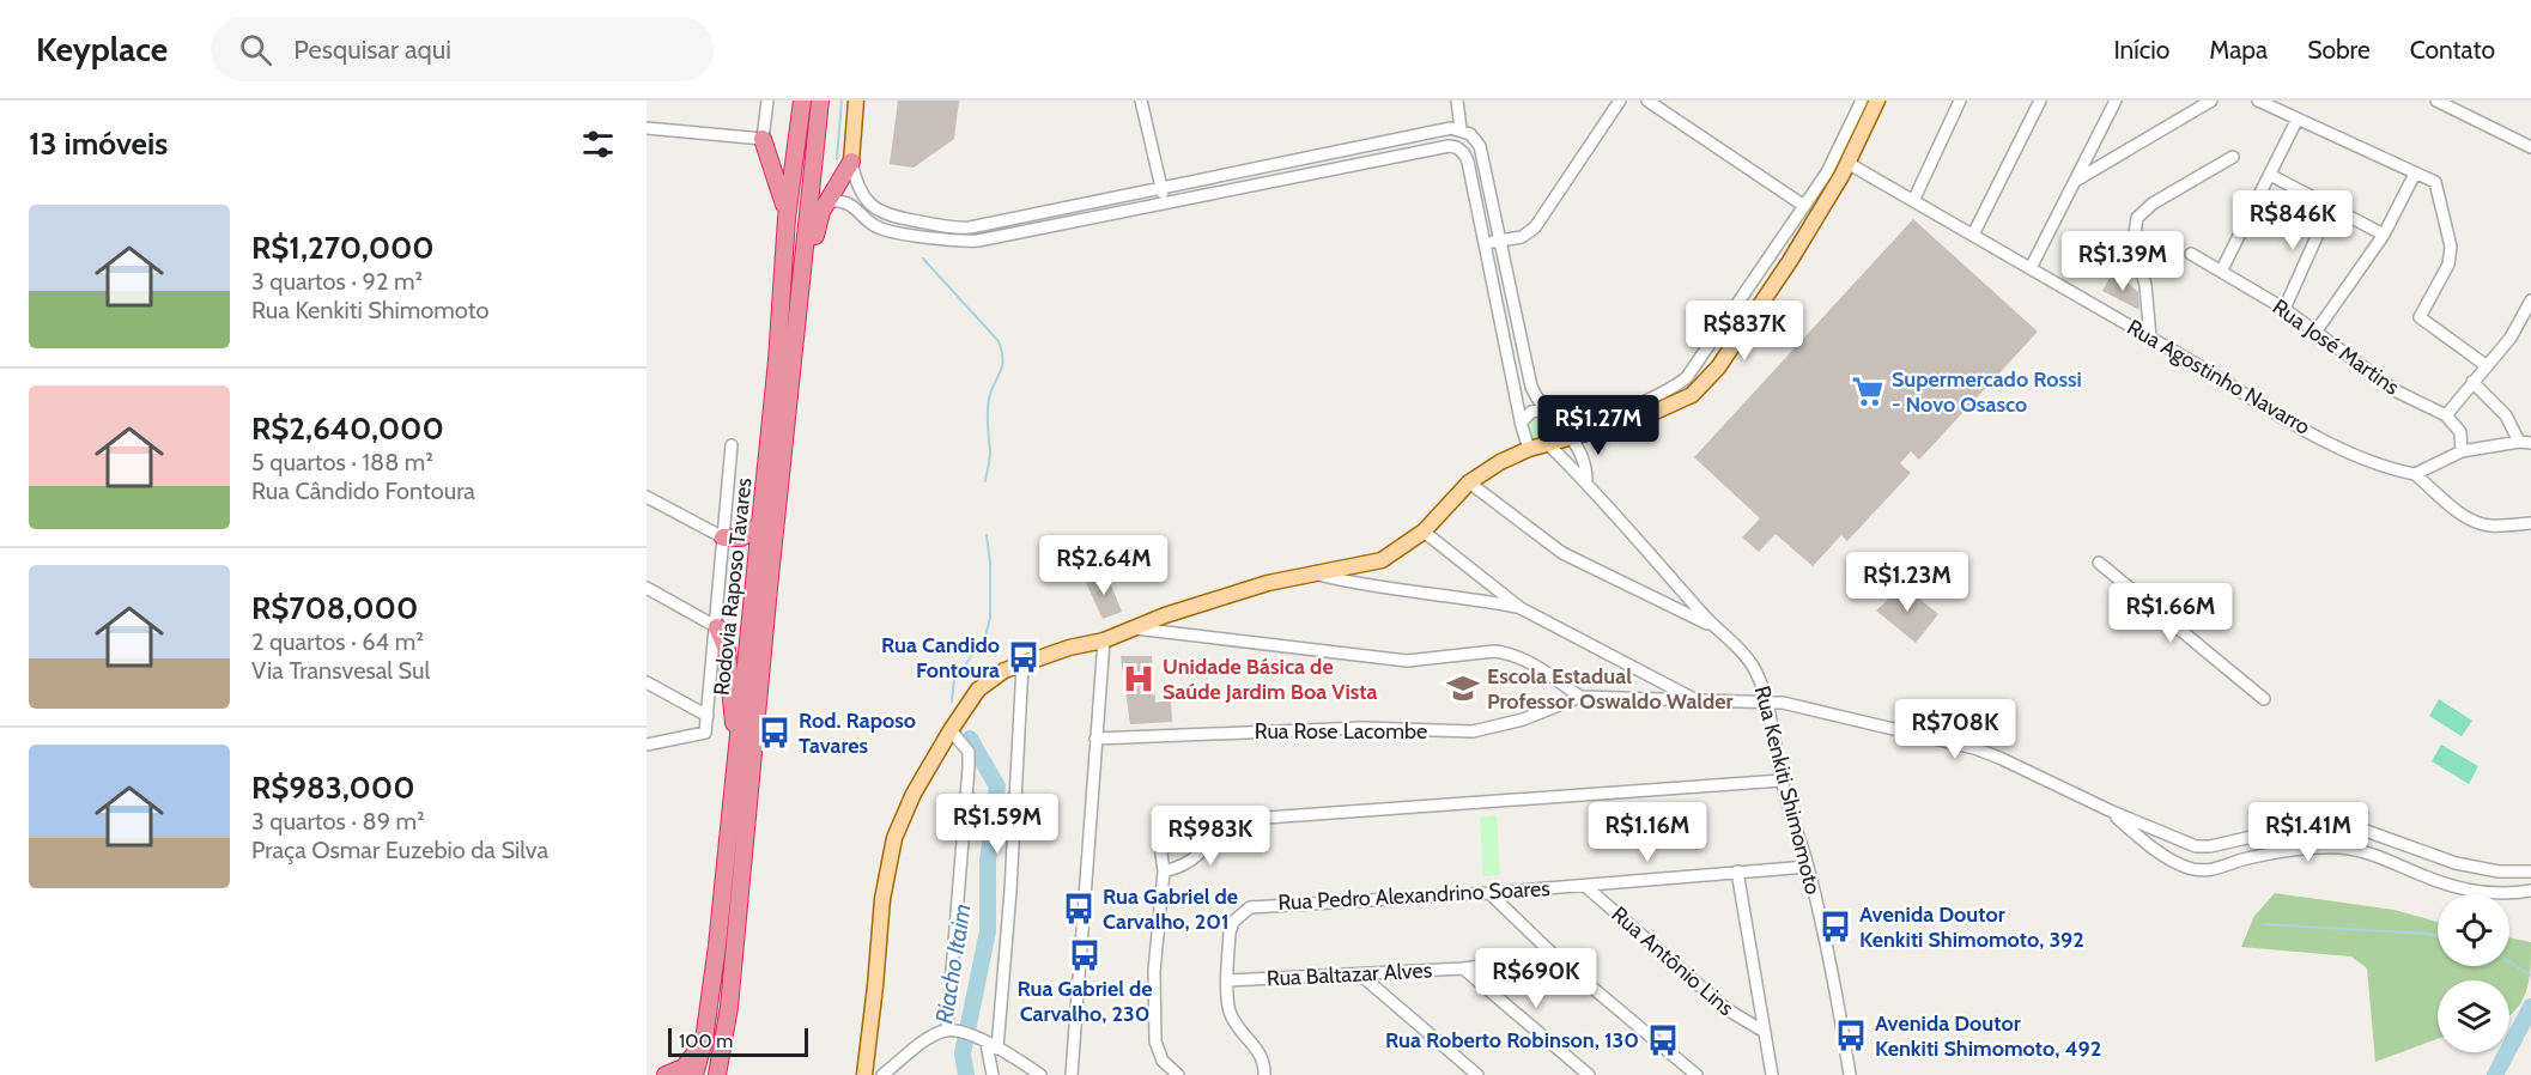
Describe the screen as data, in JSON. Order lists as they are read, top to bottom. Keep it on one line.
{"streets":{"highway":["Rodovia Raposo Tavares"],"street":["Rua José Martins","Rua Agostinho Navarro","Rua Rose Lacombe","Rua Kenkiti Shimomoto","Rua Pedro Alexandrino Soares","Rua Antônio Lins","Rua Baltazar Alves"]},"crossings":[["Rua Kenkiti Shimomoto","Rua Pedro Alexandrino Soares"],["Rua Pedro Alexandrino Soares","Rua Antônio Lins"],["Rua Pedro Alexandrino Soares","Rua Baltazar Alves"]],"water":["Riacho Itaim"],"places":{"supermarket":["Supermercado Rossi - Novo Osasco"],"bus stop":["Rua Candido Fontoura","Rod. Raposo Tavares","Rua Gabriel de Carvalho, 201","Avenida Doutor Kenkiti Shimomoto, 392","Rua Gabriel de Carvalho, 230","Avenida Doutor Kenkiti Shimomoto, 492","Rua Roberto Robinson, 130"],"hospital":["Unidade Básica de Saúde Jardim Boa Vista"],"school or university":["Escola Estadual Professor Oswaldo Walder"]},"scale_bar":"100 m","page":{"header":"Keyplace","search":"Pesquisar aqui","nav":["Início","Mapa","Sobre","Contato"],"heading":"13 imóveis","list":[{"name":"R$1,270,000","note":"3 quartos · 92 m² · Rua Kenkiti Shimomoto"},{"name":"R$2,640,000","note":"5 quartos · 188 m² · Rua Cândido Fontoura"},{"name":"R$708,000","note":"2 quartos · 64 m² · Via Transvesal Sul"},{"name":"R$983,000","note":"3 quartos · 89 m² · Praça Osmar Euzebio da Silva"}],"price":["R$846K","R$1.39M","R$837K","R$1.27M","R$2.64M","R$1.23M","R$1.66M","R$708K","R$1.59M","R$1.16M","R$1.41M","R$983K","R$690K"],"scale":"100 m"}}
